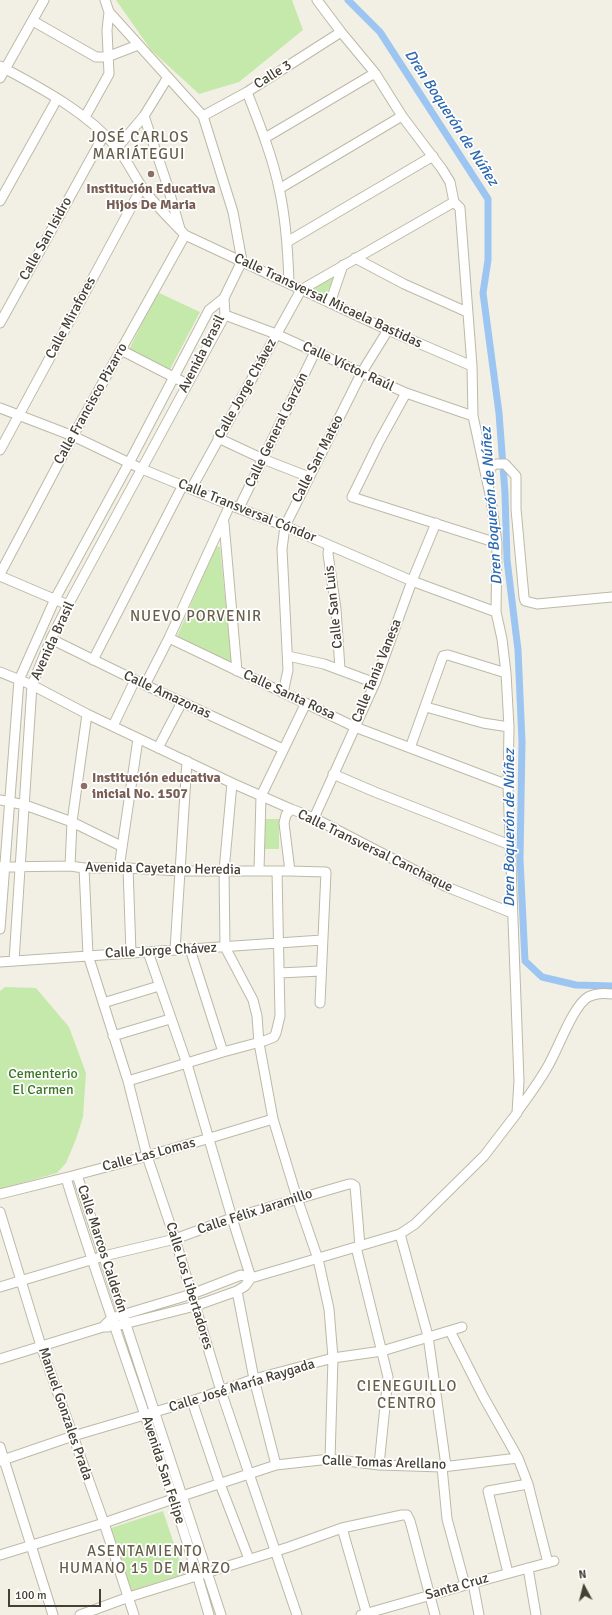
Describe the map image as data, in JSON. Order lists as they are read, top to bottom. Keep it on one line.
{"streets":{"street":["Calle 3","Calle San Isidro","Calle Transversal Micaela Bastidas","Calle Mirafores","Avenida Brasil","Calle Víctor Raúl","Calle Jorge Chávez","Calle Francisco Pizarro","Calle General Garzón","Calle San Mateo","Calle Transversal Cóndor","Calle San Luis","Calle Tania Vanesa","Calle Amazonas","Calle Santa Rosa","Calle Transversal Canchaque","Avenida Cayetano Heredia","Calle Las Lomas","Calle Félix Jaramillo","Calle Marcos Calderón","Calle Los Libertadores","Calle José María Raygada","Manuel Gonzales Prada","Calle Tomas Arellano","Avenida San Felipe","Santa Cruz"]},"crossings":[["Calle San Isidro","Calle Transversal Micaela Bastidas"],["Calle Transversal Micaela Bastidas","Calle Mirafores"],["Calle Transversal Micaela Bastidas","Calle Jorge Chávez"],["Calle Transversal Micaela Bastidas","Calle Francisco Pizarro"],["Calle Transversal Micaela Bastidas","Calle San Mateo"],["Calle Mirafores","Calle Transversal Cóndor"],["Avenida Brasil","Calle Víctor Raúl"],["Avenida Brasil","Calle Jorge Chávez"],["Avenida Brasil","Calle Transversal Cóndor"],["Avenida Brasil","Calle Amazonas"],["Avenida Brasil","Calle Transversal Canchaque"],["Avenida Brasil","Avenida Cayetano Heredia"],["Calle Víctor Raúl","Calle Jorge Chávez"],["Calle Víctor Raúl","Calle General Garzón"],["Calle Víctor Raúl","Calle San Mateo"],["Calle Jorge Chávez","Calle Transversal Cóndor"],["Calle Jorge Chávez","Calle Amazonas"],["Calle Jorge Chávez","Avenida Cayetano Heredia"],["Calle Jorge Chávez","Calle Los Libertadores"],["Calle Francisco Pizarro","Calle Transversal Cóndor"],["Calle General Garzón","Calle Transversal Cóndor"],["Calle San Mateo","Calle Transversal Cóndor"],["Calle San Mateo","Calle Santa Rosa"],["Calle Transversal Cóndor","Calle San Luis"],["Calle Transversal Cóndor","Calle Tania Vanesa"],["Calle Tania Vanesa","Calle Santa Rosa"],["Calle Tania Vanesa","Calle Transversal Canchaque"],["Avenida Cayetano Heredia","Calle Los Libertadores"],["Calle Las Lomas","Calle Marcos Calderón"],["Calle Las Lomas","Calle Los Libertadores"],["Calle Félix Jaramillo","Calle Marcos Calderón"],["Calle Félix Jaramillo","Calle Los Libertadores"],["Calle Félix Jaramillo","Manuel Gonzales Prada"],["Calle Marcos Calderón","Calle José María Raygada"],["Calle Marcos Calderón","Avenida San Felipe"],["Calle Los Libertadores","Calle José María Raygada"],["Calle Los Libertadores","Calle Tomas Arellano"],["Calle José María Raygada","Manuel Gonzales Prada"],["Calle José María Raygada","Avenida San Felipe"],["Manuel Gonzales Prada","Calle Tomas Arellano"],["Calle Tomas Arellano","Avenida San Felipe"]],"districts":["JOSÉ CARLOS MARIÁTEGUI","NUEVO PORVENIR","CIENEGUILLO CENTRO","ASENTAMIENTO HUMANO 15 DE MARZO"],"water":["Dren Boquerón de Núñez"],"parks":["Cementerio El Carmen"],"places":["Institución Educativa Hijos De Maria","Institución educativa inicial No. 1507"],"scale_bar":"100 m","north":"top"}
